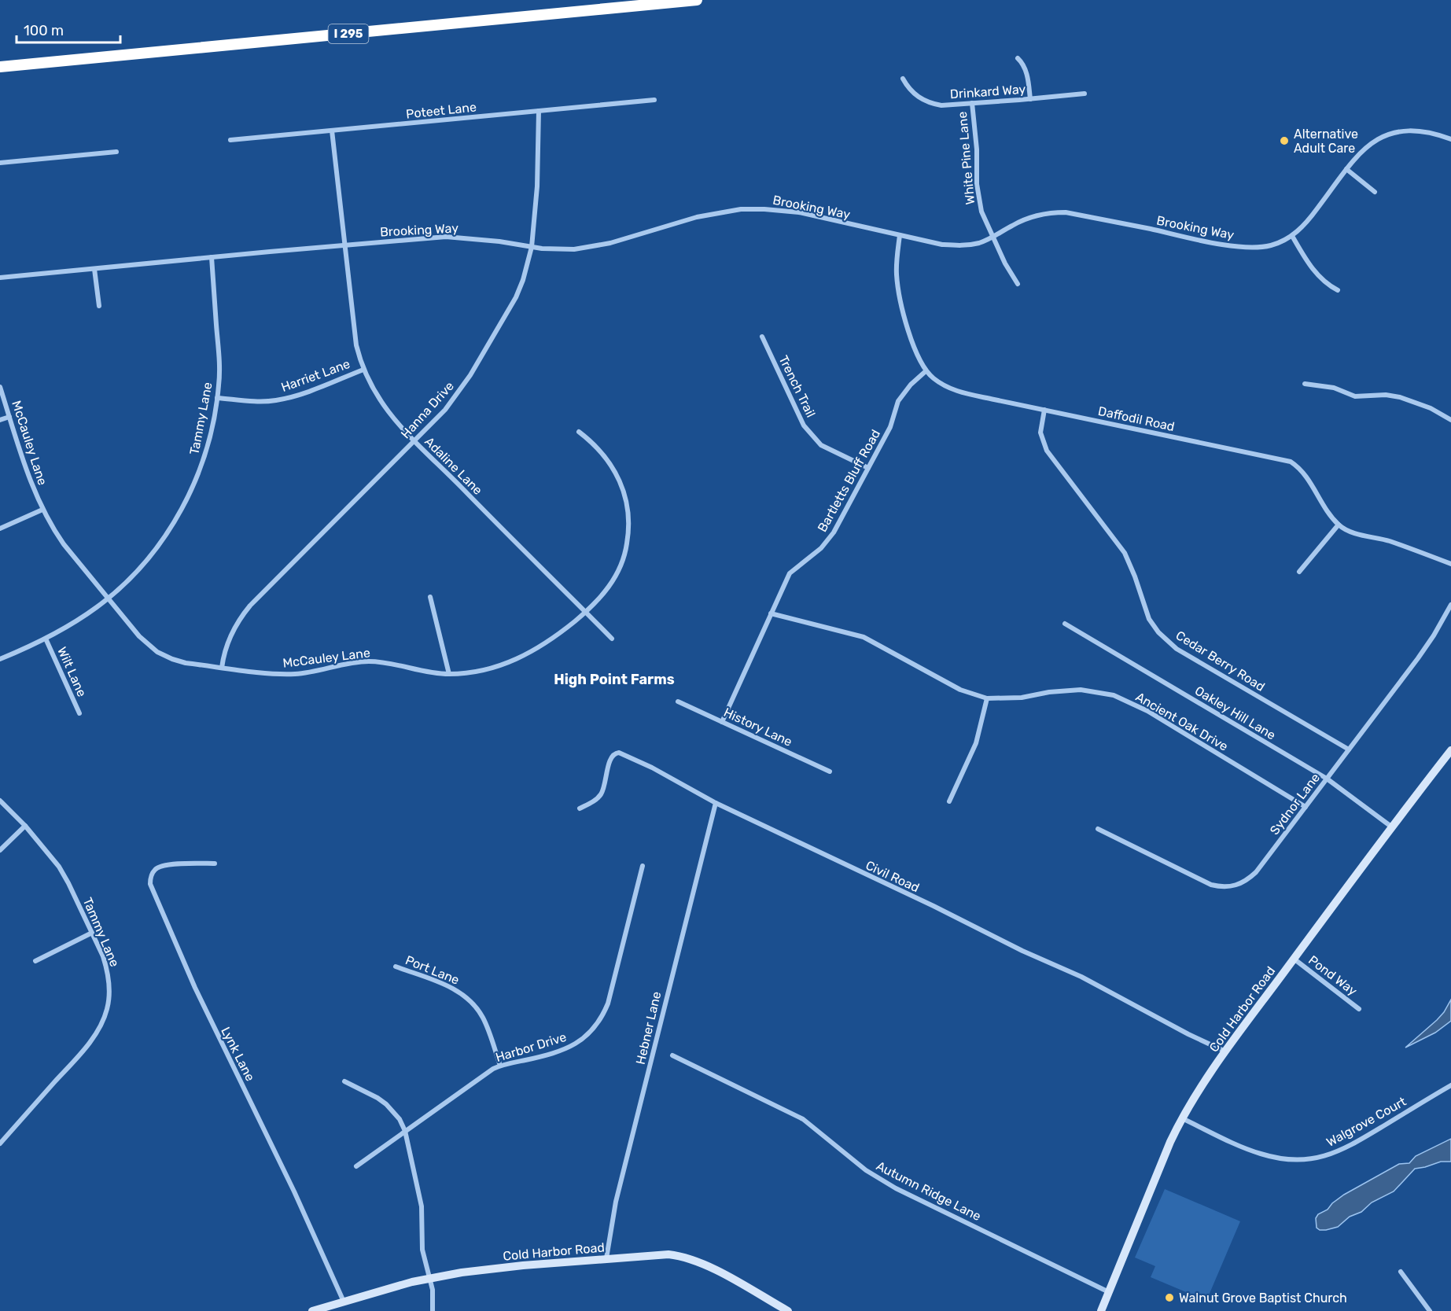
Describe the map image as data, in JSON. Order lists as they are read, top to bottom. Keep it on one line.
{"streets":{"highway":["I 295"],"main road":["Cold Harbor Road"],"street":["Drinkard Way","Poteet Lane","White Pine Lane","Brooking Way","Harriet Lane","Trench Trail","Hanna Drive","Tammy Lane","Daffodil Road","McCauley Lane","Adaline Lane","Bartletts Bluff Road","Cedar Berry Road","Wilt Lane","Oakley Hill Lane","Ancient Oak Drive","History Lane","Sydnor Lane","Civil Road","Port Lane","Pond Way","Hebner Lane","Harbor Drive","Lynk Lane","Walgrove Court","Autumn Ridge Lane"]},"crossings":[["Drinkard Way","White Pine Lane"],["Poteet Lane","Hanna Drive"],["Poteet Lane","Adaline Lane"],["White Pine Lane","Brooking Way"],["Brooking Way","Hanna Drive"],["Brooking Way","Tammy Lane"],["Brooking Way","Daffodil Road"],["Brooking Way","Adaline Lane"],["Harriet Lane","Tammy Lane"],["Harriet Lane","Adaline Lane"],["Trench Trail","Bartletts Bluff Road"],["Hanna Drive","McCauley Lane"],["Hanna Drive","Adaline Lane"],["Tammy Lane","McCauley Lane"],["Tammy Lane","Wilt Lane"],["Daffodil Road","Bartletts Bluff Road"],["Daffodil Road","Cedar Berry Road"],["McCauley Lane","Adaline Lane"],["Bartletts Bluff Road","Ancient Oak Drive"],["Bartletts Bluff Road","History Lane"],["Cedar Berry Road","Sydnor Lane"],["Oakley Hill Lane","Sydnor Lane"],["Oakley Hill Lane","Cold Harbor Road"],["Ancient Oak Drive","Sydnor Lane"],["Civil Road","Cold Harbor Road"],["Civil Road","Hebner Lane"],["Port Lane","Harbor Drive"],["Pond Way","Cold Harbor Road"],["Cold Harbor Road","Hebner Lane"],["Cold Harbor Road","Lynk Lane"],["Cold Harbor Road","Walgrove Court"],["Cold Harbor Road","Autumn Ridge Lane"]],"districts":["High Point Farms"],"places":["Alternative Adult Care","Walnut Grove Baptist Church"],"scale_bar":"100 m"}
